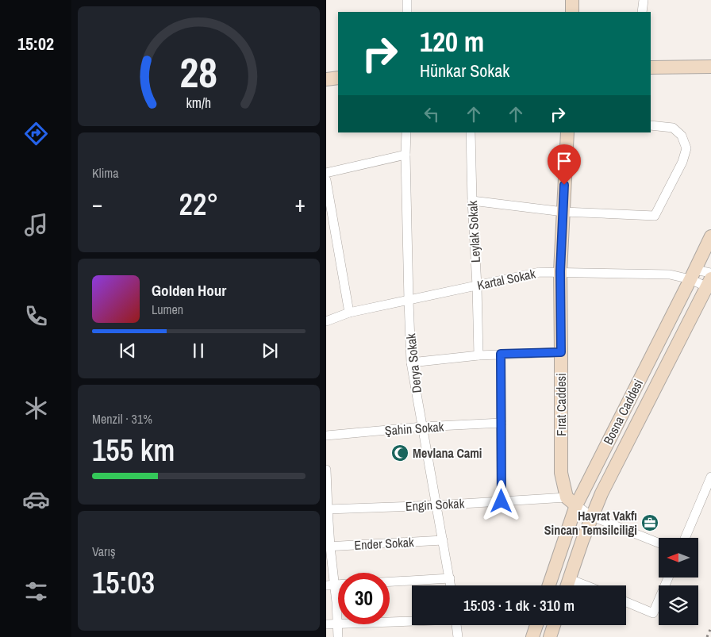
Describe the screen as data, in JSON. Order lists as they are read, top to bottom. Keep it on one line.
{"streets":{"street":["Leylak Sokak","Kartal Sokak","Derya Sokak","Fırat Caddesi","Bosna Caddesi","Şahin Sokak","Engin Sokak","Ender Sokak"]},"crossings":[["Leylak Sokak","Kartal Sokak"],["Kartal Sokak","Derya Sokak"],["Kartal Sokak","Fırat Caddesi"],["Kartal Sokak","Bosna Caddesi"],["Derya Sokak","Şahin Sokak"],["Derya Sokak","Engin Sokak"],["Derya Sokak","Ender Sokak"],["Fırat Caddesi","Bosna Caddesi"],["Fırat Caddesi","Engin Sokak"],["Bosna Caddesi","Engin Sokak"]],"places":{"mosque":["Mevlana Cami"],"office":["Hayrat Vakfı Sincan Temsilciliği"]},"north":"left","page":{"tabs":"15:02","turn":["120 m","Hünkar Sokak"],"tile":["Klima",["Menzil · 31%","155 km"],["Varış","15:03"]],"heat":["−","22°","+"],"song":["Golden Hour","Lumen"],"limit":"30","trip":"15:03 · 1 dk · 310 m","gauge":["28","km/h"]}}
